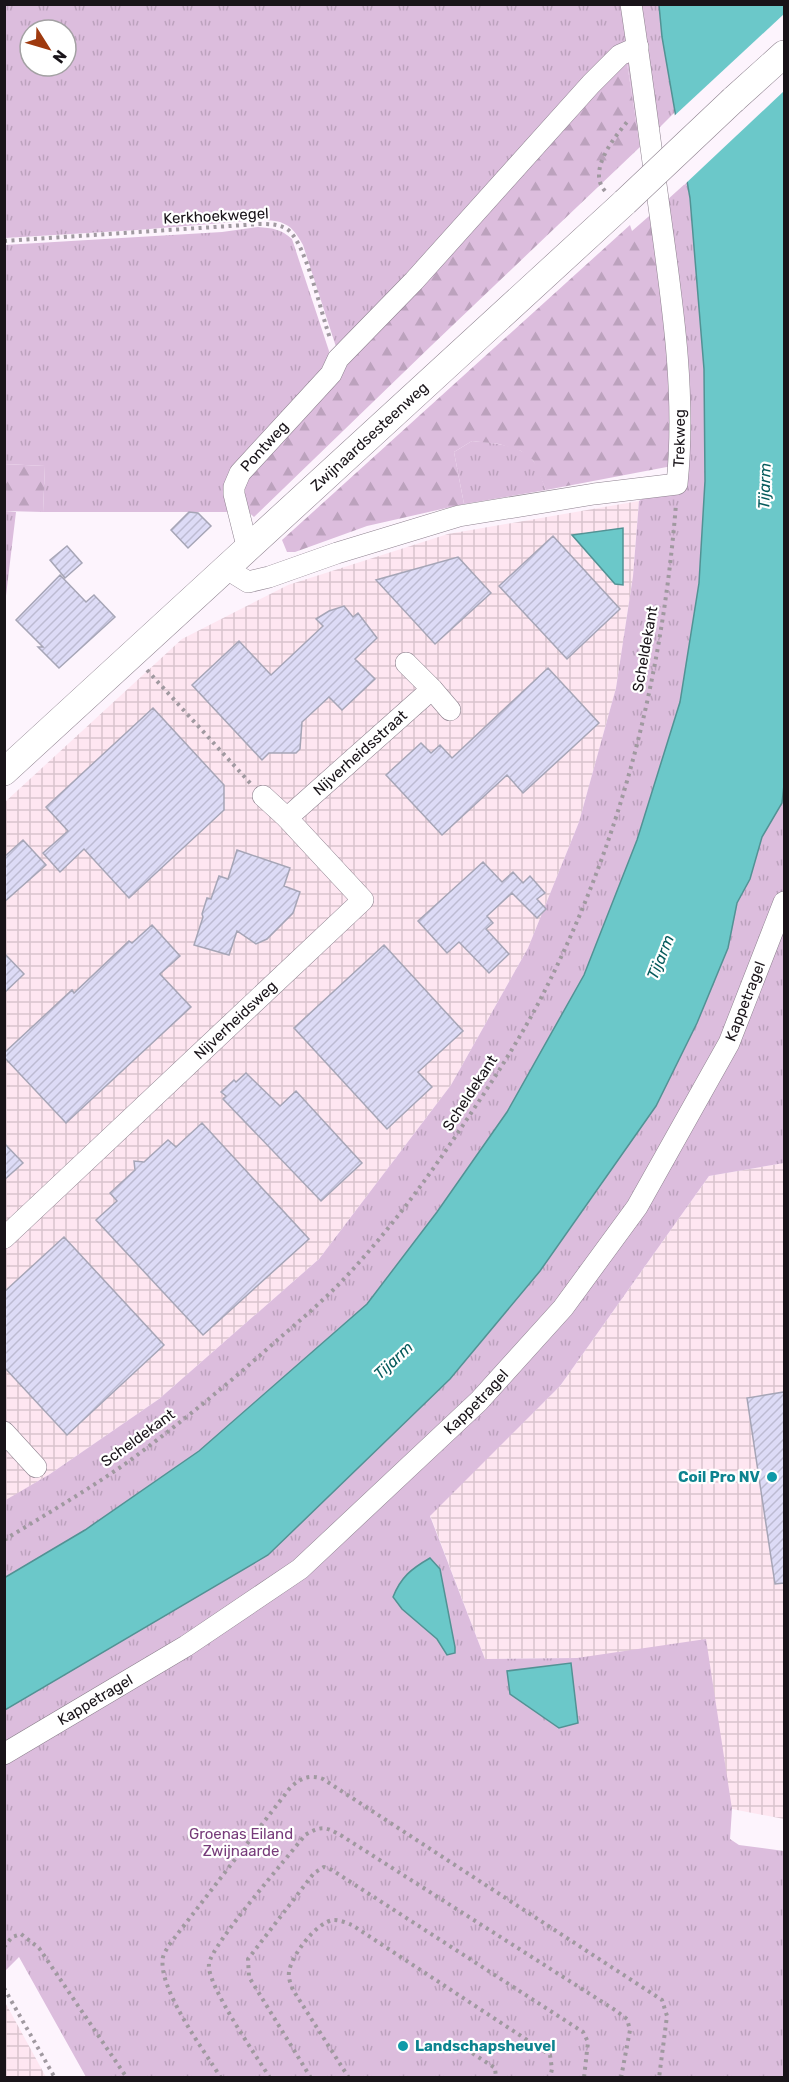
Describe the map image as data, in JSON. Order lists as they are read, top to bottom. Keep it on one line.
{"streets":{"main road":["Zwijnaardsesteenweg"],"street":["Trekweg","Pontweg","Nijverheidsstraat","Kappetragel","Nijverheidsweg"],"path":["Kerkhoekwegel","Scheldekant"]},"crossings":[["Kerkhoekwegel","Pontweg"],["Zwijnaardsesteenweg","Trekweg"],["Zwijnaardsesteenweg","Pontweg"],["Trekweg","Pontweg"],["Trekweg","Scheldekant"],["Nijverheidsstraat","Nijverheidsweg"]],"water":["Tijarm"],"parks":["Groenas Eiland Zwijnaarde"],"places":["Coil Pro NV","Landschapsheuvel"],"north":"bottom right"}
